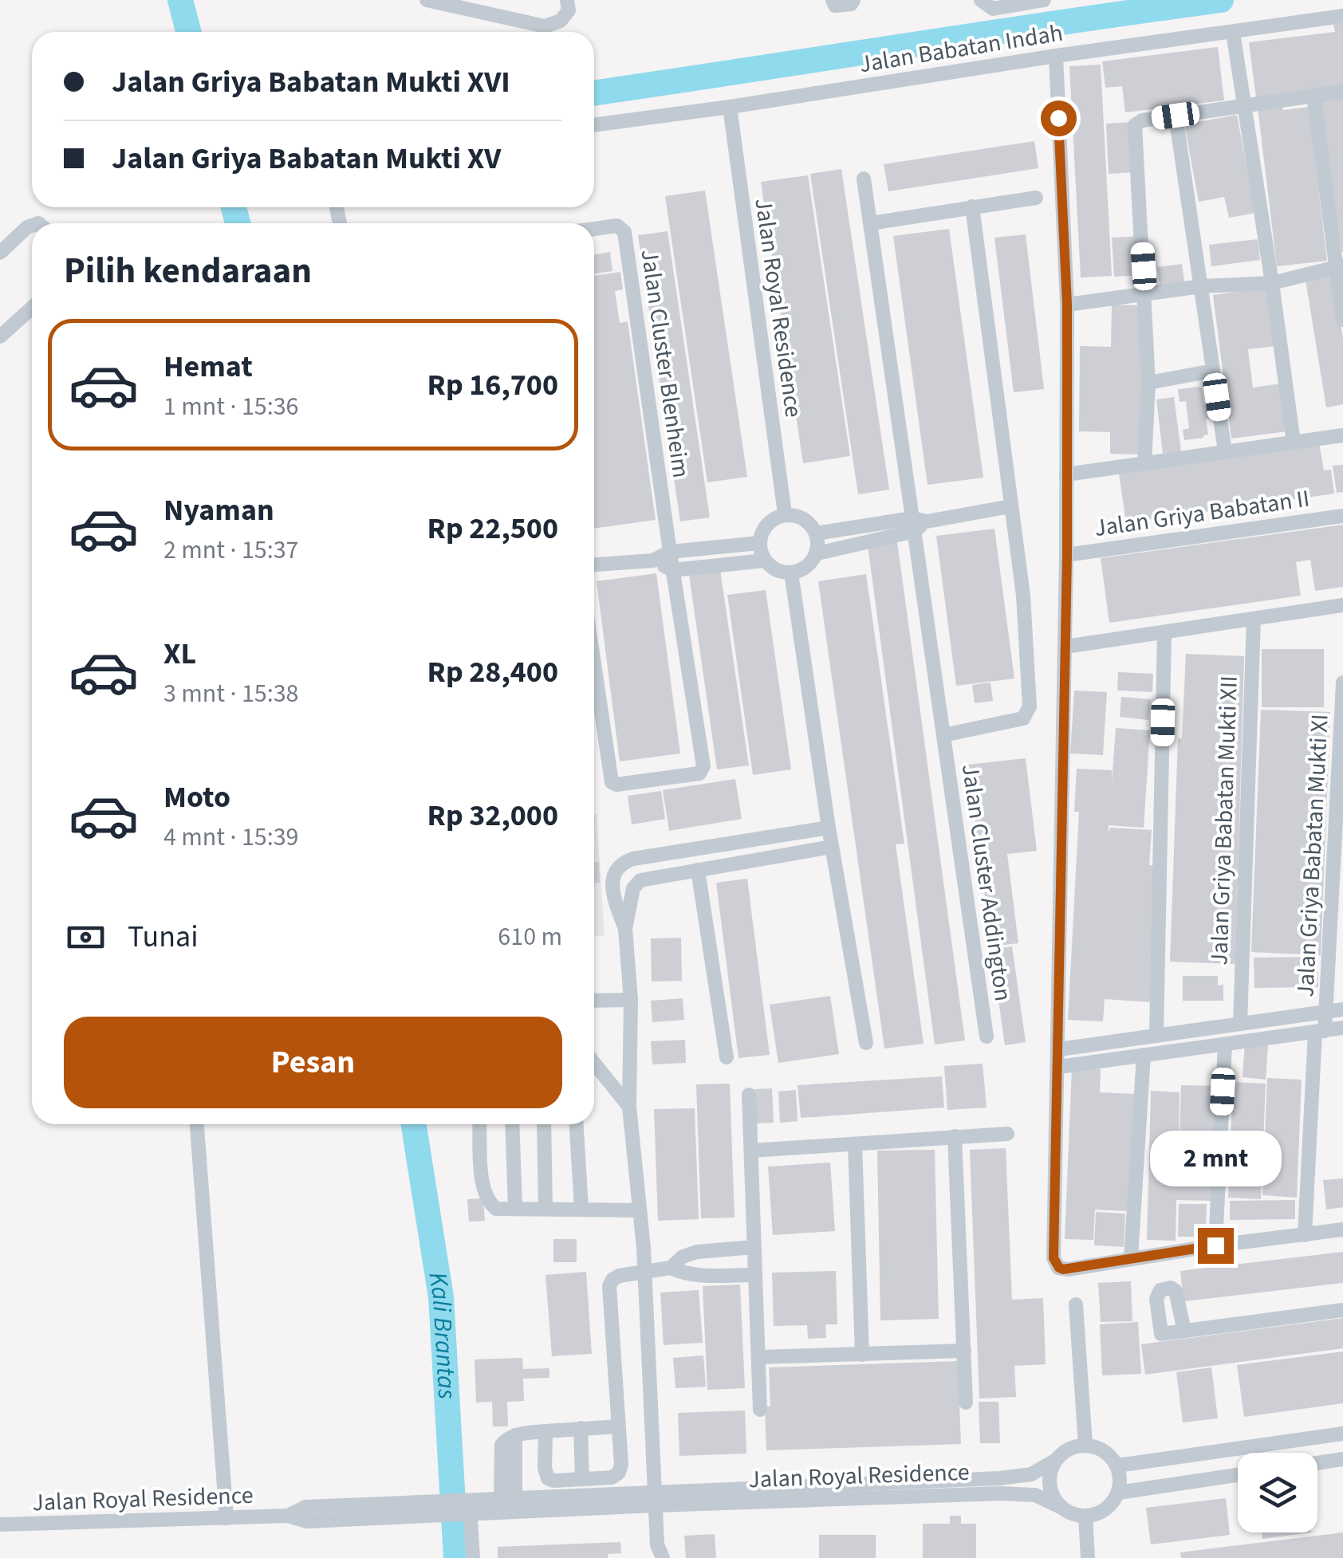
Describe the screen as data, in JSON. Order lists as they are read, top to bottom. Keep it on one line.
{"streets":{"street":["Jalan Babatan Indah","Jalan Royal Residence","Jalan Cluster Blenheim","Jalan Griya Babatan II","Jalan Griya Babatan Mukti XII","Jalan Griya Babatan Mukti XI","Jalan Cluster Addington"]},"crossings":[["Jalan Babatan Indah","Jalan Royal Residence"]],"water":["Kali Brantas"],"page":{"banner":["Jalan Griya Babatan Mukti XVI","Jalan Griya Babatan Mukti XV"],"heading":"Pilih kendaraan","list":[{"name":"Hemat","note":"1 mnt · 15:36","value":"Rp 16,700"},{"name":"Nyaman","note":"2 mnt · 15:37","value":"Rp 22,500"},{"name":"XL","note":"3 mnt · 15:38","value":"Rp 28,400"},{"name":"Moto","note":"4 mnt · 15:39","value":"Rp 32,000"}],"pay":["Tunai","610 m"],"buttons":"Pesan","bubble":"2 mnt"}}
